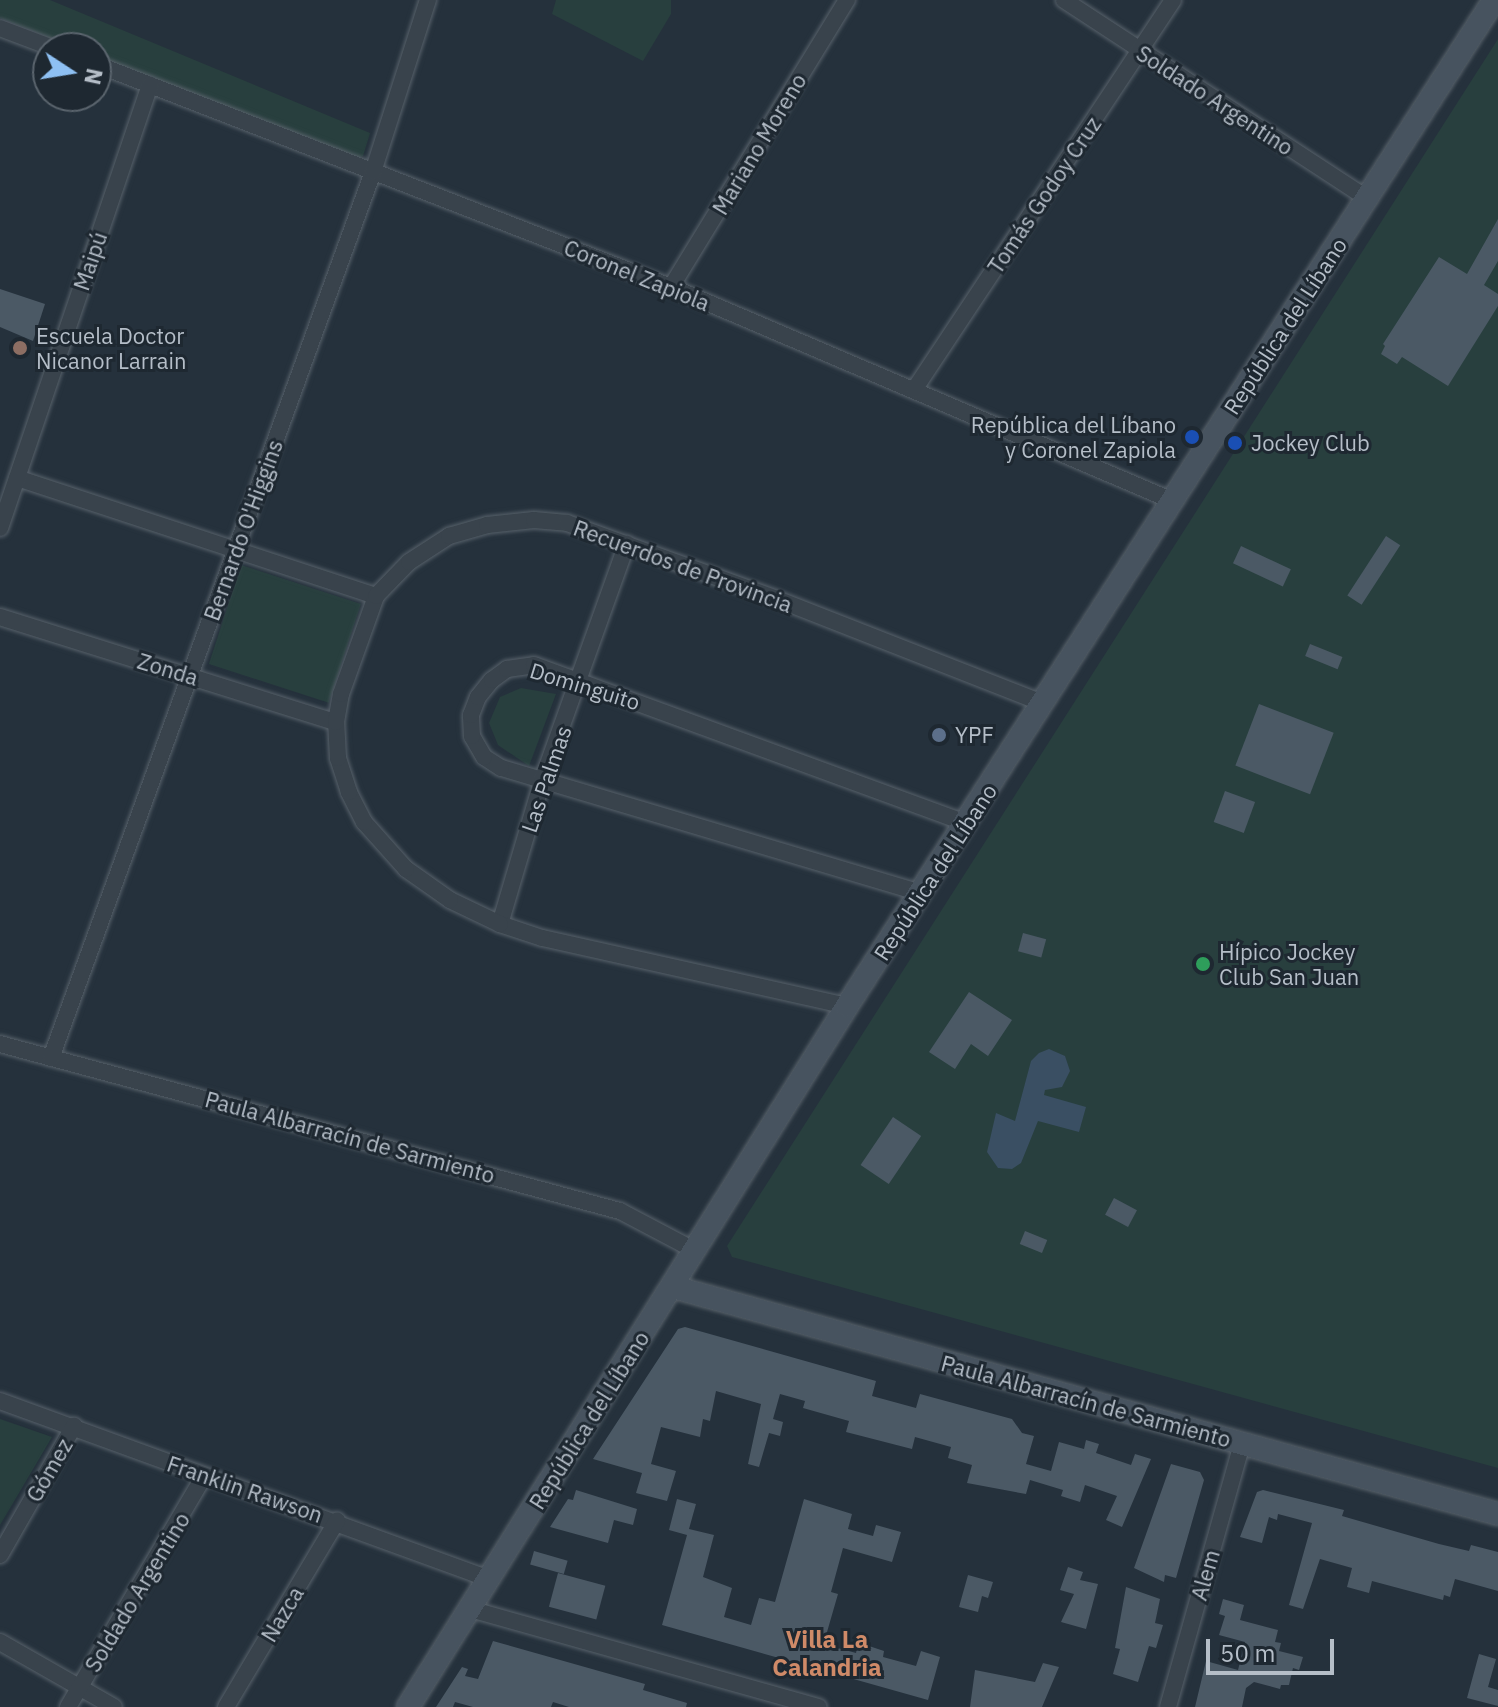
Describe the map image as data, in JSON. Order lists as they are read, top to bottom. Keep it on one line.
{"streets":{"main road":["República del Líbano","Paula Albarracín de Sarmiento"],"street":["Soldado Argentino","Mariano Moreno","Tomás Godoy Cruz","Maipú","Coronel Zapiola","Bernardo O'Higgins","Recuerdos de Provincia","Zonda","Dominguito","Las Palmas","Gómez","Franklin Rawson","Alem","Nazca"]},"crossings":[["Soldado Argentino","Tomás Godoy Cruz"],["Soldado Argentino","República del Líbano"],["Soldado Argentino","Franklin Rawson"],["Mariano Moreno","Coronel Zapiola"],["Tomás Godoy Cruz","Coronel Zapiola"],["Maipú","Coronel Zapiola"],["Coronel Zapiola","República del Líbano"],["Coronel Zapiola","Bernardo O'Higgins"],["República del Líbano","Recuerdos de Provincia"],["República del Líbano","Dominguito"],["República del Líbano","Paula Albarracín de Sarmiento"],["República del Líbano","Franklin Rawson"],["Bernardo O'Higgins","Zonda"],["Bernardo O'Higgins","Paula Albarracín de Sarmiento"],["Recuerdos de Provincia","Zonda"],["Recuerdos de Provincia","Las Palmas"],["Dominguito","Las Palmas"],["Paula Albarracín de Sarmiento","Alem"],["Gómez","Franklin Rawson"],["Franklin Rawson","Nazca"]],"districts":["Villa La Calandria"],"places":["Escuela Doctor Nicanor Larrain","República del Líbano y Coronel Zapiola","Jockey Club","YPF","Hípico Jockey Club San Juan"],"scale_bar":"50 m","north":"right"}
